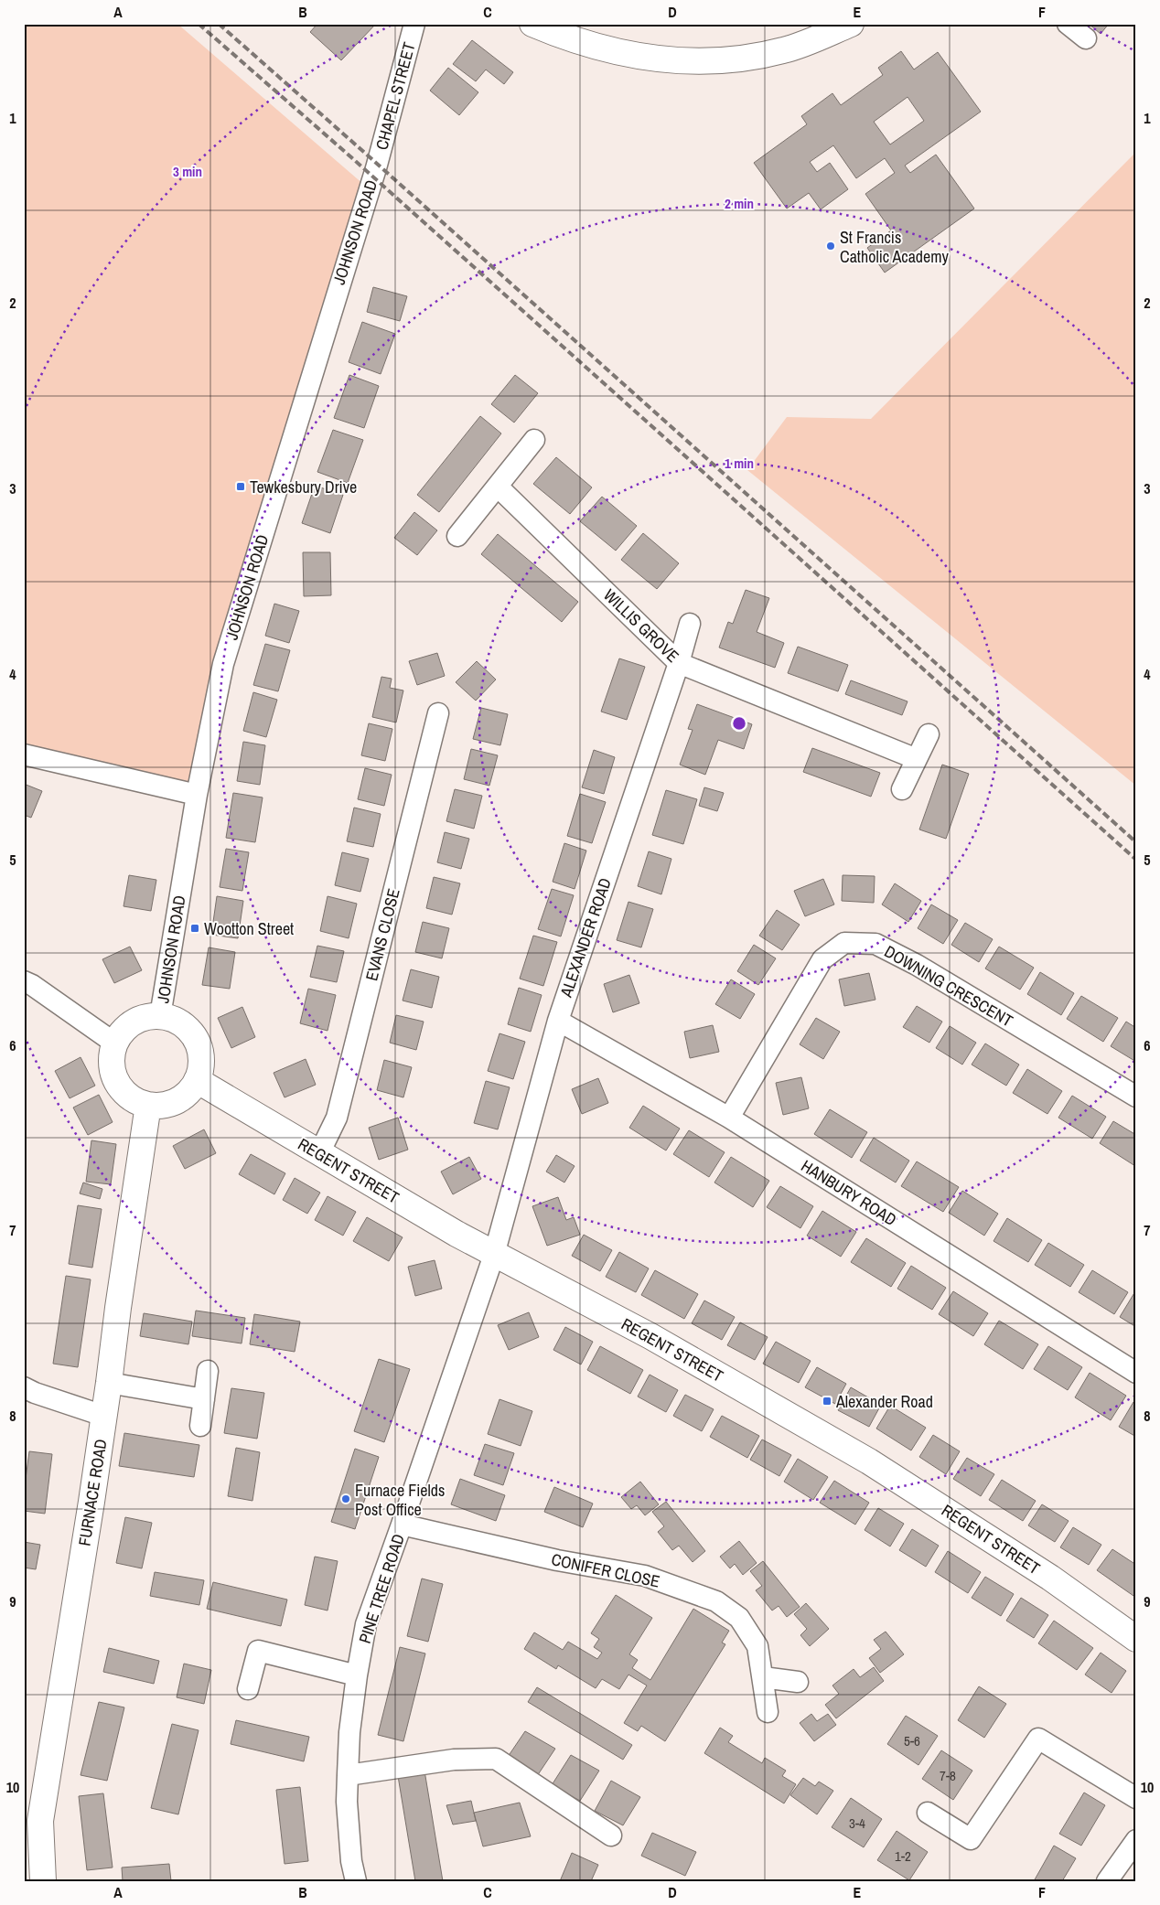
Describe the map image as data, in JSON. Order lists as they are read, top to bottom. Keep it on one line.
{"streets":{"street":["CHAPEL STREET","JOHNSON ROAD","WILLIS GROVE","EVANS CLOSE","ALEXANDER ROAD","DOWNING CRESCENT","REGENT STREET","HANBURY ROAD","FURNACE ROAD","CONIFER CLOSE","PINE TREE ROAD"]},"crossings":[["CHAPEL STREET","JOHNSON ROAD"],["JOHNSON ROAD","REGENT STREET"],["JOHNSON ROAD","FURNACE ROAD"],["WILLIS GROVE","ALEXANDER ROAD"],["EVANS CLOSE","REGENT STREET"],["ALEXANDER ROAD","REGENT STREET"],["ALEXANDER ROAD","HANBURY ROAD"],["ALEXANDER ROAD","PINE TREE ROAD"],["DOWNING CRESCENT","HANBURY ROAD"],["REGENT STREET","FURNACE ROAD"],["REGENT STREET","PINE TREE ROAD"],["CONIFER CLOSE","PINE TREE ROAD"]],"places":{"other":["St Francis Catholic Academy","Furnace Fields Post Office"],"transit":["Tewkesbury Drive","Wootton Street","Alexander Road"]},"house_numbers":["5-6","7-8","3-4","1-2"],"grid":{"columns":["A","B","C","D","E","F"],"rows":["1","2","3","4","5","6","7","8","9","10"]},"rings":["3 min","2 min","1 min"]}
